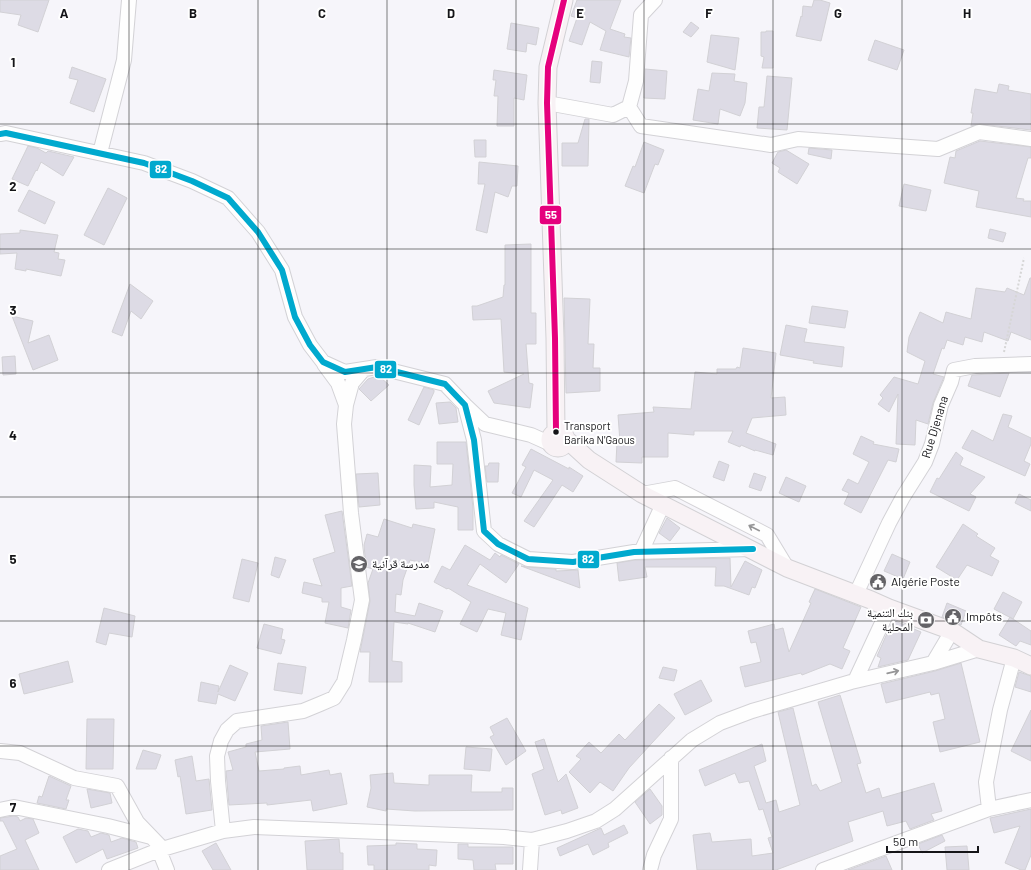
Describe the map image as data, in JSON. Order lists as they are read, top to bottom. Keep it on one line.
{"streets":{"street":["Rue Djenana"]},"places":{"other":["Transport Barika N'Gaous"],"school or university":["مدرسة قرآنية"],"public building":["Algérie Poste","Impôts"],"bank":["بنك التنمية المحلية"]},"lines":["transit line 55","transit line 82"],"scale_bar":"50 m","grid":{"columns":["A","B","C","D","E","F","G","H"],"rows":["1","2","3","4","5","6","7"]}}
